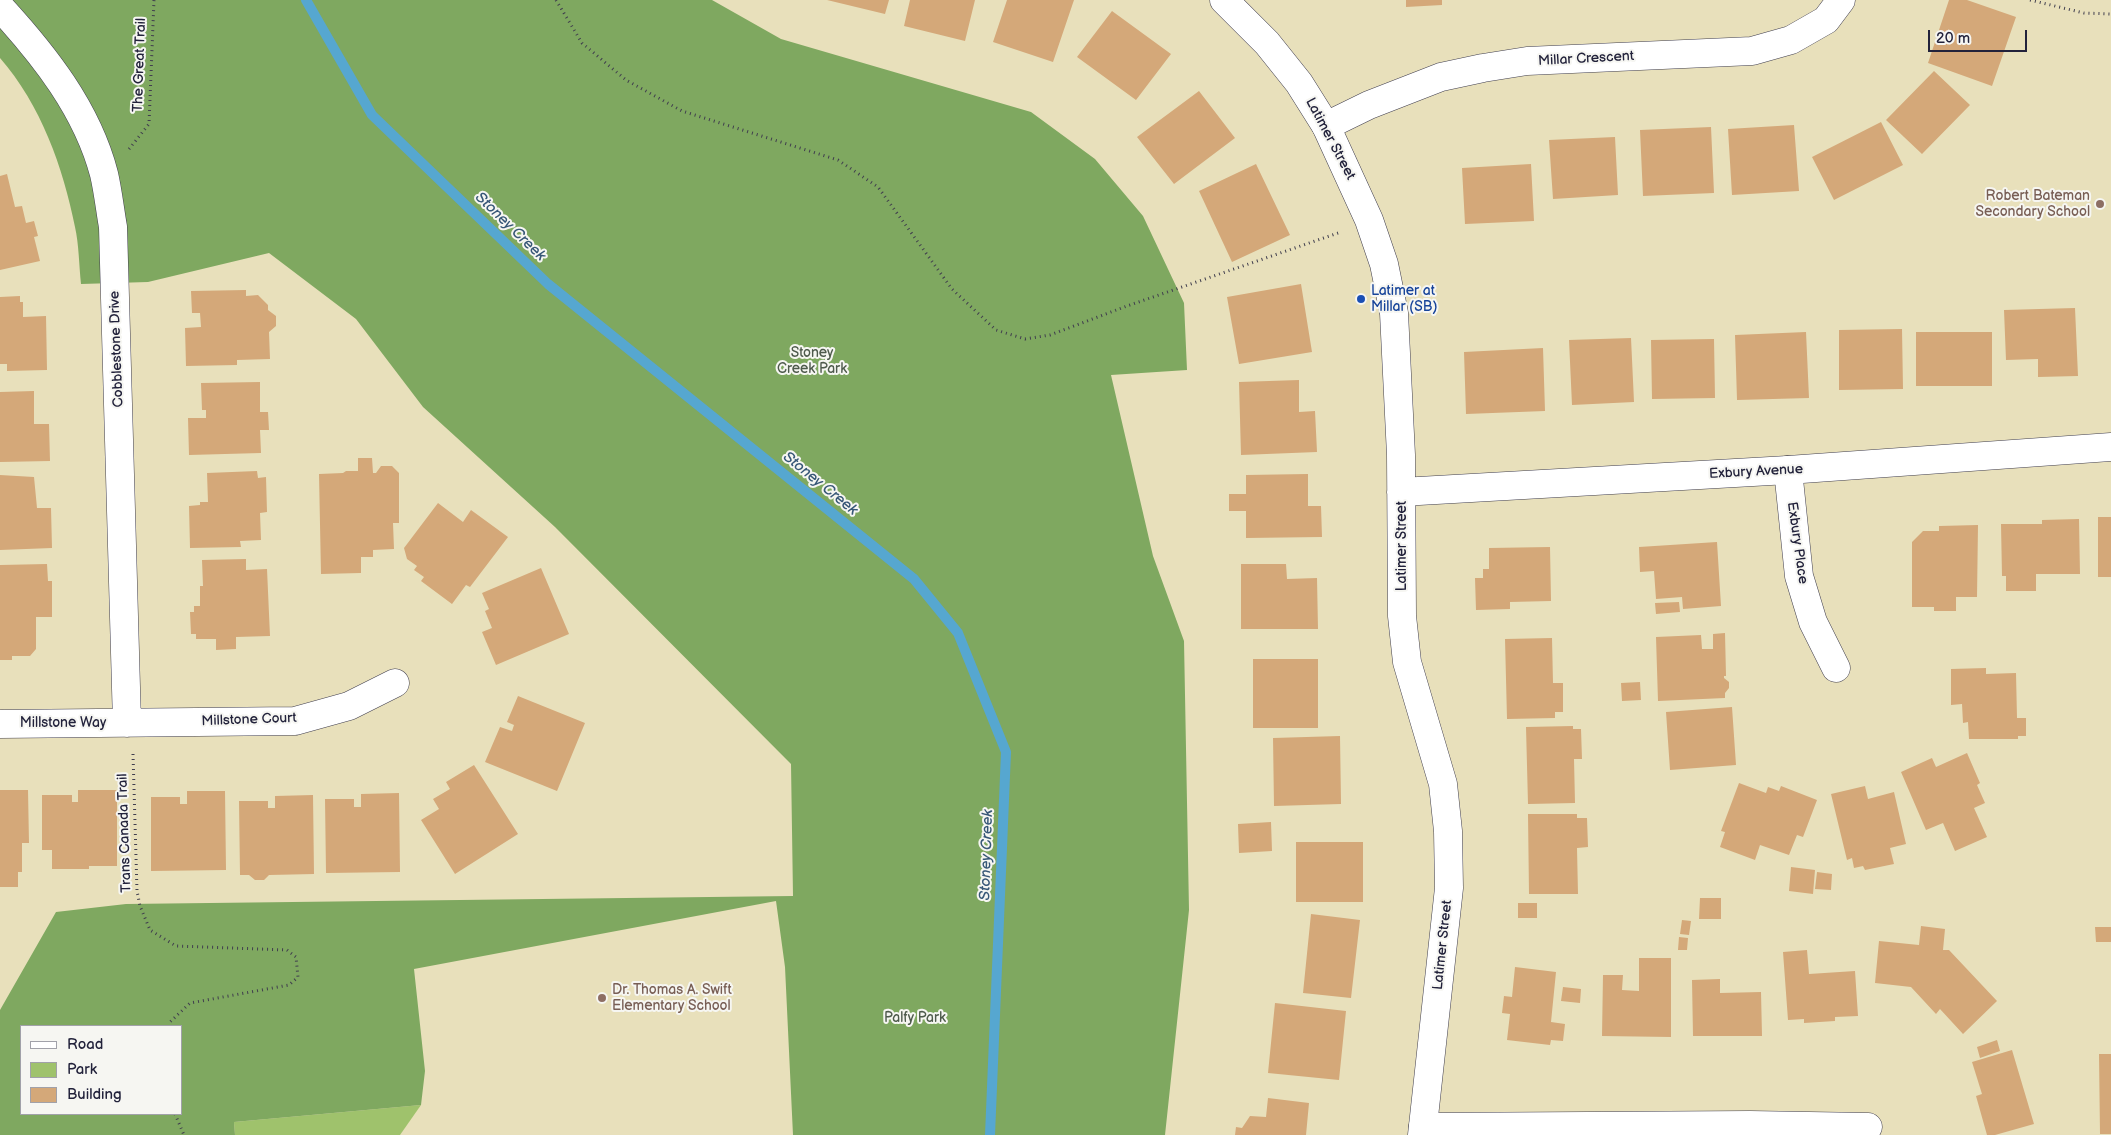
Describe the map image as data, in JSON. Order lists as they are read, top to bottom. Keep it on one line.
{"streets":{"street":["Millar Crescent","Latimer Street","Cobblestone Drive","Exbury Avenue","Exbury Place","Millstone Court","Millstone Way"],"path":["The Great Trail","Trans Canada Trail"]},"crossings":[["Millar Crescent","Latimer Street"],["The Great Trail","Cobblestone Drive"],["Latimer Street","Exbury Avenue"],["Cobblestone Drive","Millstone Court"],["Cobblestone Drive","Millstone Way"],["Exbury Avenue","Exbury Place"],["Millstone Court","Millstone Way"]],"water":["Stoney Creek"],"parks":["Stoney Creek Park","Palfy Park"],"places":["Robert Bateman Secondary School","Latimer at Millar (SB)","Dr. Thomas A. Swift Elementary School"],"legend":["Road","Park","Building"],"scale_bar":"20 m"}
